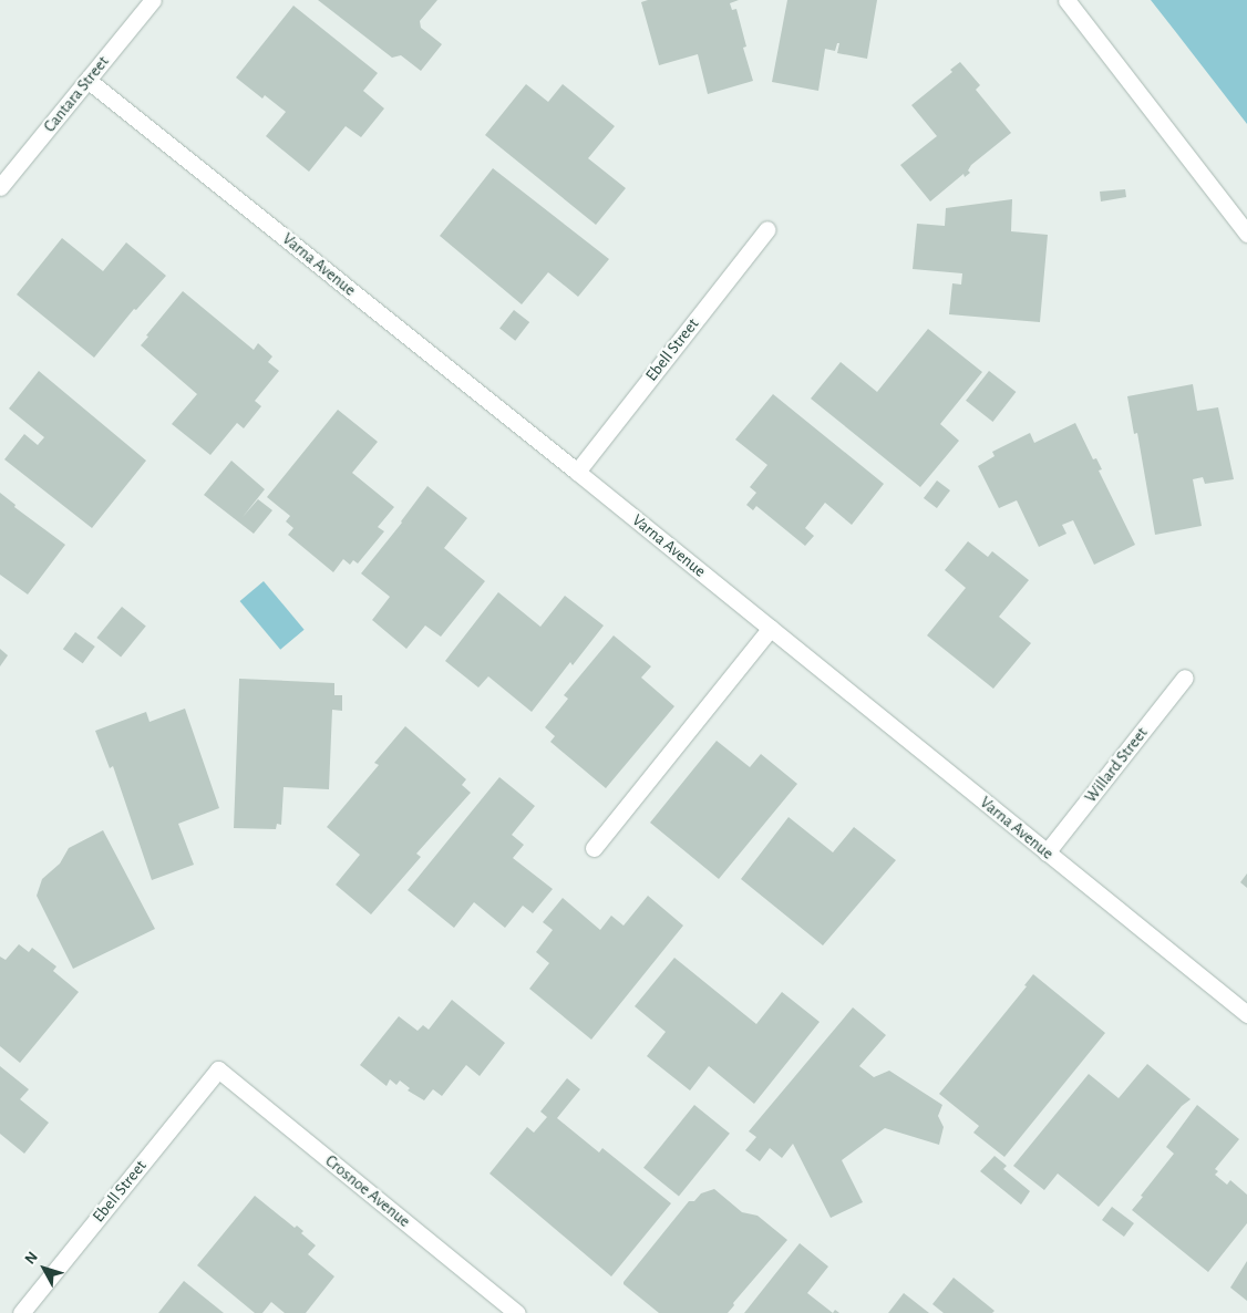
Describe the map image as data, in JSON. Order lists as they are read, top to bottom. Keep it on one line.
{"streets":{"street":["Cantara Street","Varna Avenue","Ebell Street","Willard Street","Crosnoe Avenue"]},"crossings":[["Cantara Street","Varna Avenue"],["Varna Avenue","Ebell Street"],["Varna Avenue","Willard Street"],["Ebell Street","Crosnoe Avenue"]],"north":"top left"}
